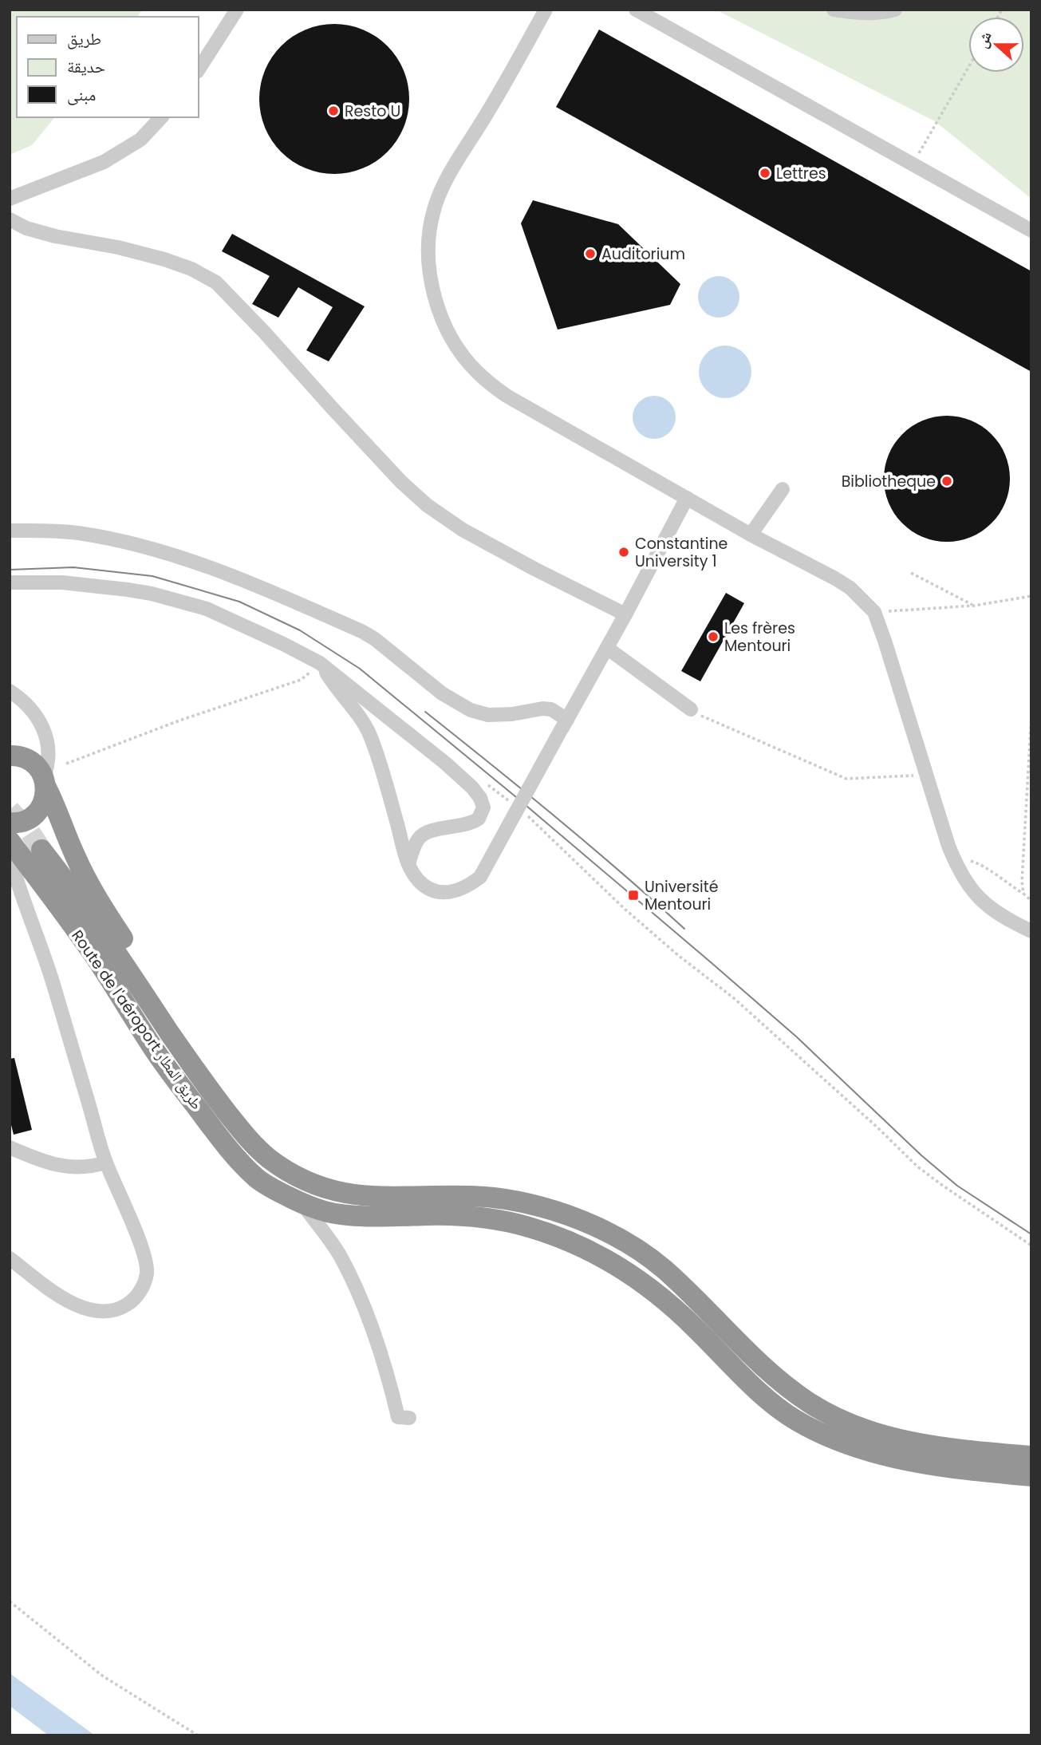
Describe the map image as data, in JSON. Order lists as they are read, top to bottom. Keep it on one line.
{"streets":{"highway":["Route de l'aéroport طريق المطار"]},"places":{"other":["Resto U","Lettres","Auditorium","Bibliotheque","Constantine University 1","Les frères Mentouri"],"transit":["Université Mentouri"]},"legend":["طريق","حديقة","مبنى"],"north":"left"}
